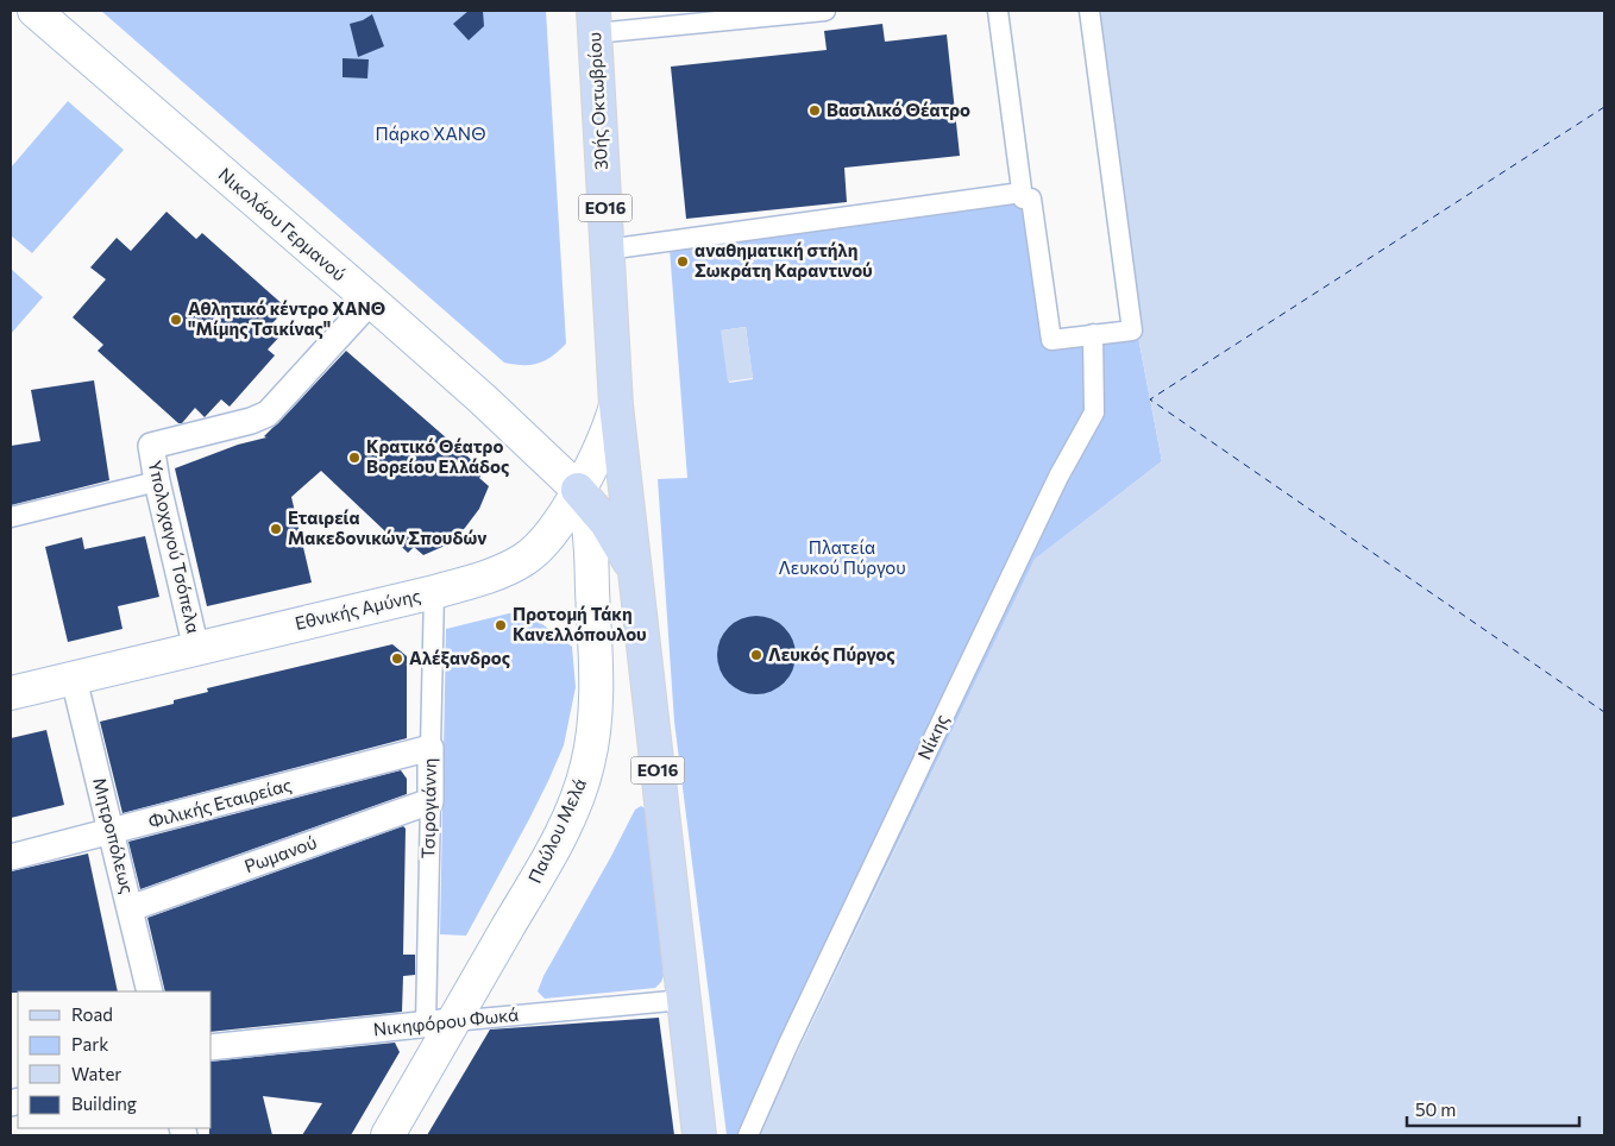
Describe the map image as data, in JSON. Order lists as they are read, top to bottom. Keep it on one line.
{"streets":{"main road":["30ής Οκτωβρίου","ΕΟ16","Νικολάου Γερμανού","Εθνικής Αμύνης","Παύλου Μελά"],"street":["Υπολοχαγού Τσόπελα","Νίκης","Φιλικής Εταιρείας","Τσιρογιάννη","Μητροπόλεως","Ρωμανού","Νικηφόρου Φωκά"]},"crossings":[["30ής Οκτωβρίου","ΕΟ16"],["30ής Οκτωβρίου","Εθνικής Αμύνης"],["ΕΟ16","Εθνικής Αμύνης"],["ΕΟ16","Νικηφόρου Φωκά"],["Νικολάου Γερμανού","Υπολοχαγού Τσόπελα"],["Νικολάου Γερμανού","Εθνικής Αμύνης"],["Νικολάου Γερμανού","Παύλου Μελά"],["Υπολοχαγού Τσόπελα","Εθνικής Αμύνης"],["Εθνικής Αμύνης","Τσιρογιάννη"],["Εθνικής Αμύνης","Παύλου Μελά"],["Εθνικής Αμύνης","Μητροπόλεως"],["Φιλικής Εταιρείας","Τσιρογιάννη"],["Φιλικής Εταιρείας","Μητροπόλεως"],["Τσιρογιάννη","Παύλου Μελά"],["Τσιρογιάννη","Ρωμανού"],["Τσιρογιάννη","Νικηφόρου Φωκά"],["Παύλου Μελά","Νικηφόρου Φωκά"],["Μητροπόλεως","Ρωμανού"]],"parks":["Πάρκο ΧΑΝΘ","Πλατεία Λευκού Πύργου"],"places":["Βασιλικό Θέατρο","αναθηματική στήλη Σωκράτη Καραντινού","Αθλητικό κέντρο ΧΑΝΘ \"Μίμης Τσικίνας\"","Κρατικό Θέατρο Βορείου Ελλάδος","Εταιρεία Μακεδονικών Σπουδών","Προτομή Τάκη Κανελλόπουλου","Λευκός Πύργος","Αλέξανδρος"],"legend":["Road","Park","Water","Building"],"scale_bar":"50 m"}
